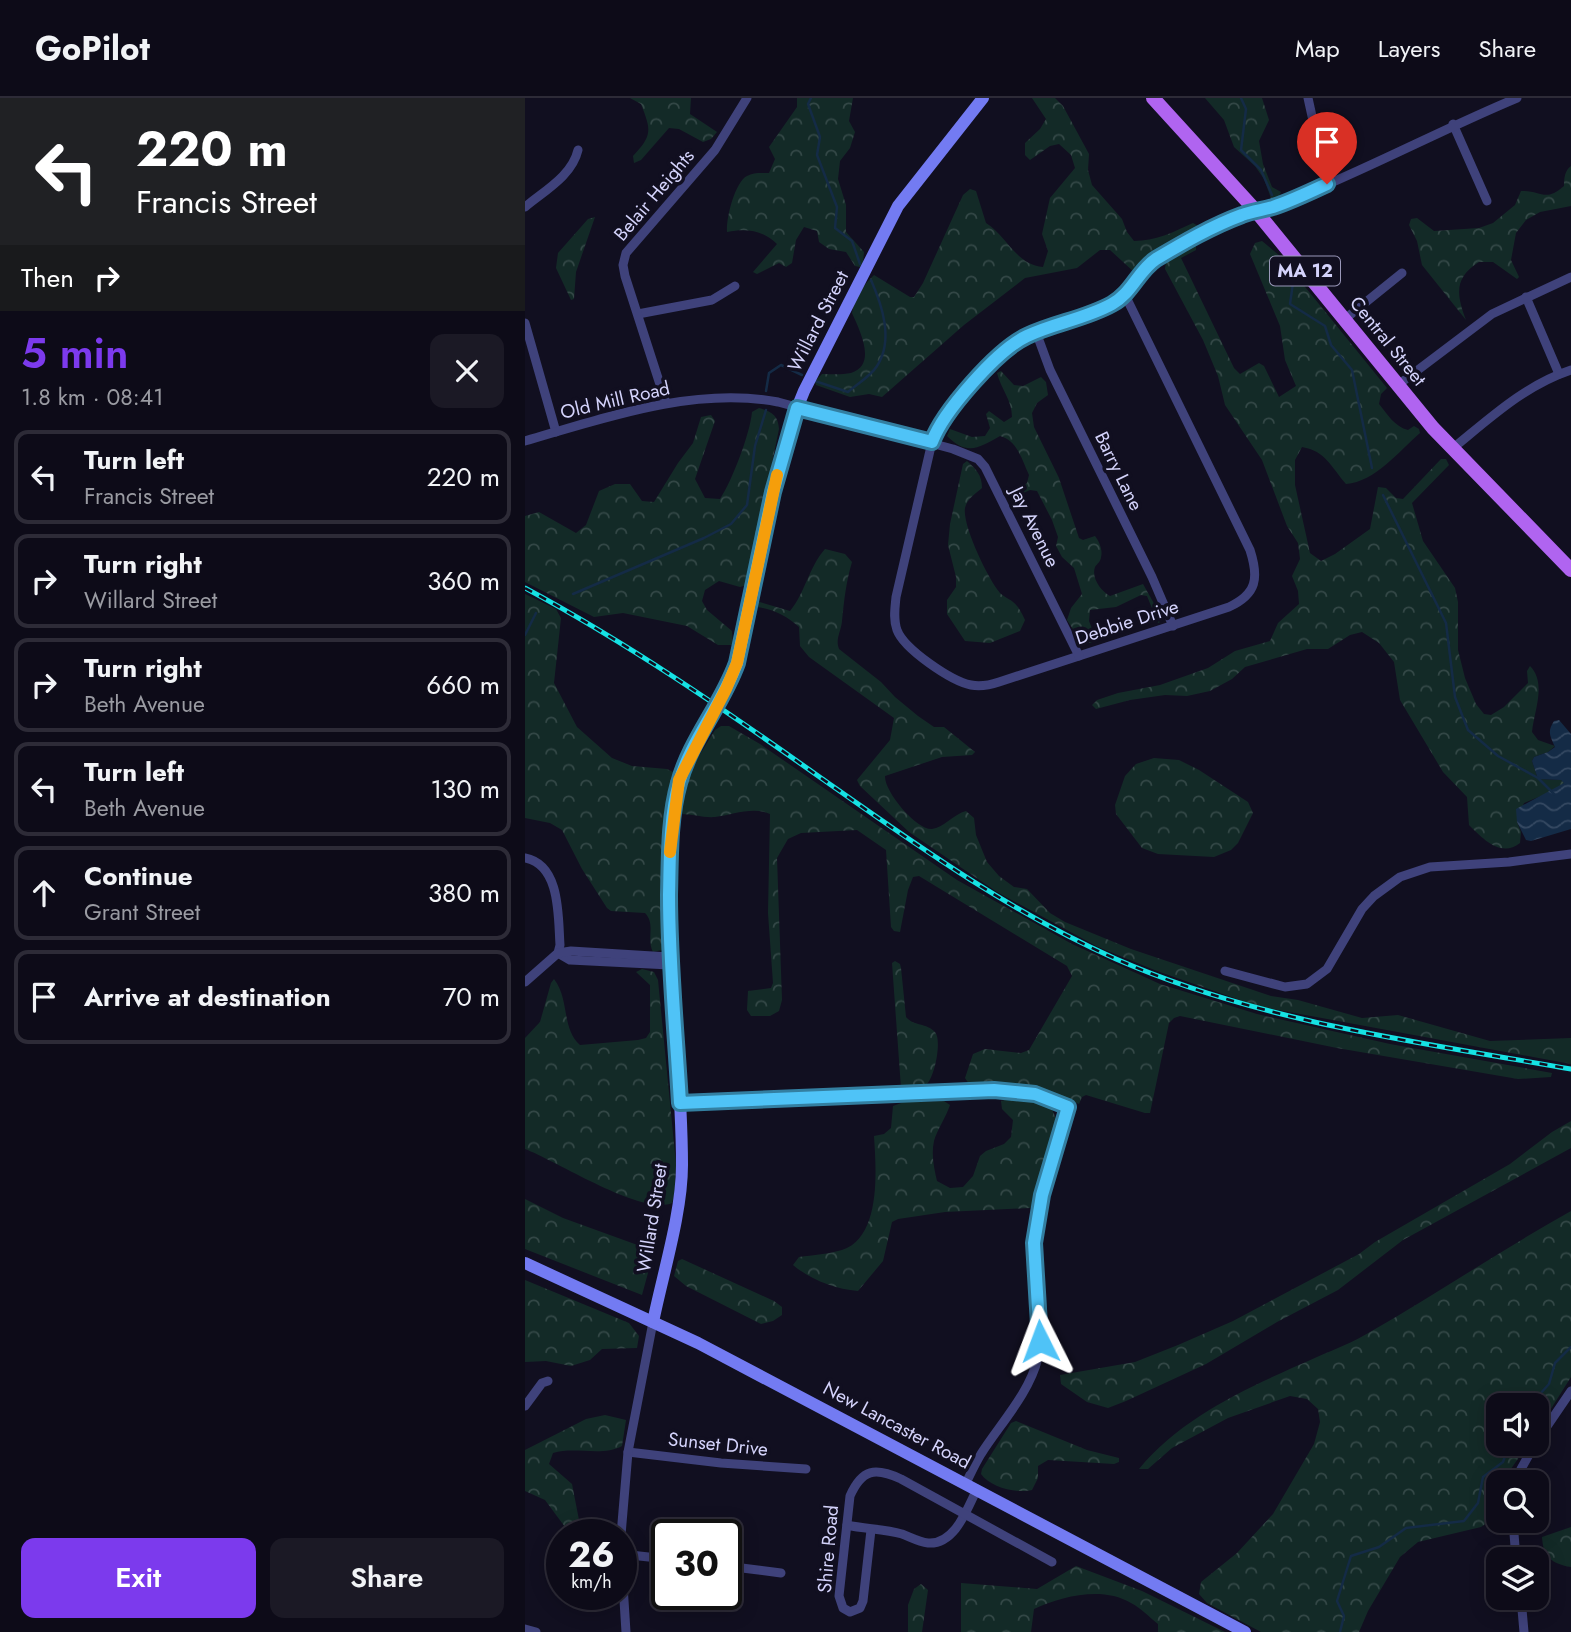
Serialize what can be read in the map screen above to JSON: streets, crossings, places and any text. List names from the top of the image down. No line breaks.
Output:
{"streets":{"main road":["MA 12","Central Street"],"street":["Belair Heights","Willard Street","Old Mill Road","Barry Lane","Jay Avenue","Debbie Drive","New Lancaster Road","Sunset Drive","Shire Road"]},"crossings":[["Belair Heights","Old Mill Road"],["Willard Street","Old Mill Road"],["Willard Street","New Lancaster Road"],["Willard Street","Sunset Drive"],["Old Mill Road","Jay Avenue"],["Old Mill Road","Debbie Drive"],["Barry Lane","Debbie Drive"],["Jay Avenue","Debbie Drive"]],"page":{"header":"GoPilot","nav":["Map","Layers","Share"],"turn":["220 m","Francis Street"],"then":"Then","heading":["5 min","1.8 km · 08:41"],"list":[{"name":"Turn left","note":"Francis Street","value":"220 m"},{"name":"Turn right","note":"Willard Street","value":"360 m"},{"name":"Turn right","note":"Beth Avenue","value":"660 m"},{"name":"Turn left","note":"Beth Avenue","value":"130 m"},{"name":"Continue","note":"Grant Street","value":"380 m"},{"name":"Arrive at destination","value":"70 m"}],"speed":"26 km/h","limit":"30","buttons":["Exit","Share"]}}
